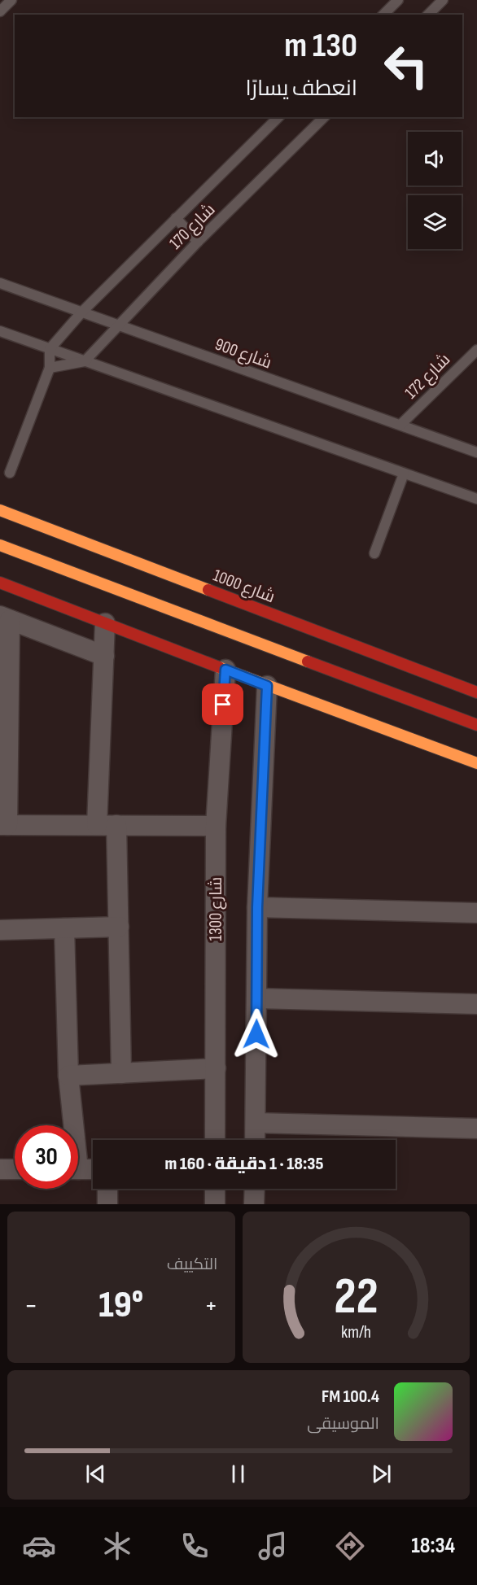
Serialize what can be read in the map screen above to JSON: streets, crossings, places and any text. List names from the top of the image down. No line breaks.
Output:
{"streets":{"street":["شارع 1000","شارع 1300"],"lane":["شارع 170","شارع 900","شارع 172"]},"crossings":[["شارع 170","شارع 900"],["شارع 900","شارع 172"]],"page":{"turn":["130 m","انعطف يسارًا"],"limit":"30","trip":"18:35 · 1 دقيقة · 160 m","tile":"التكييف","heat":["−","19°","+"],"song":["100.4 FM","الموسيقى"],"tabs":"18:34","gauge":["22","km/h"]}}
